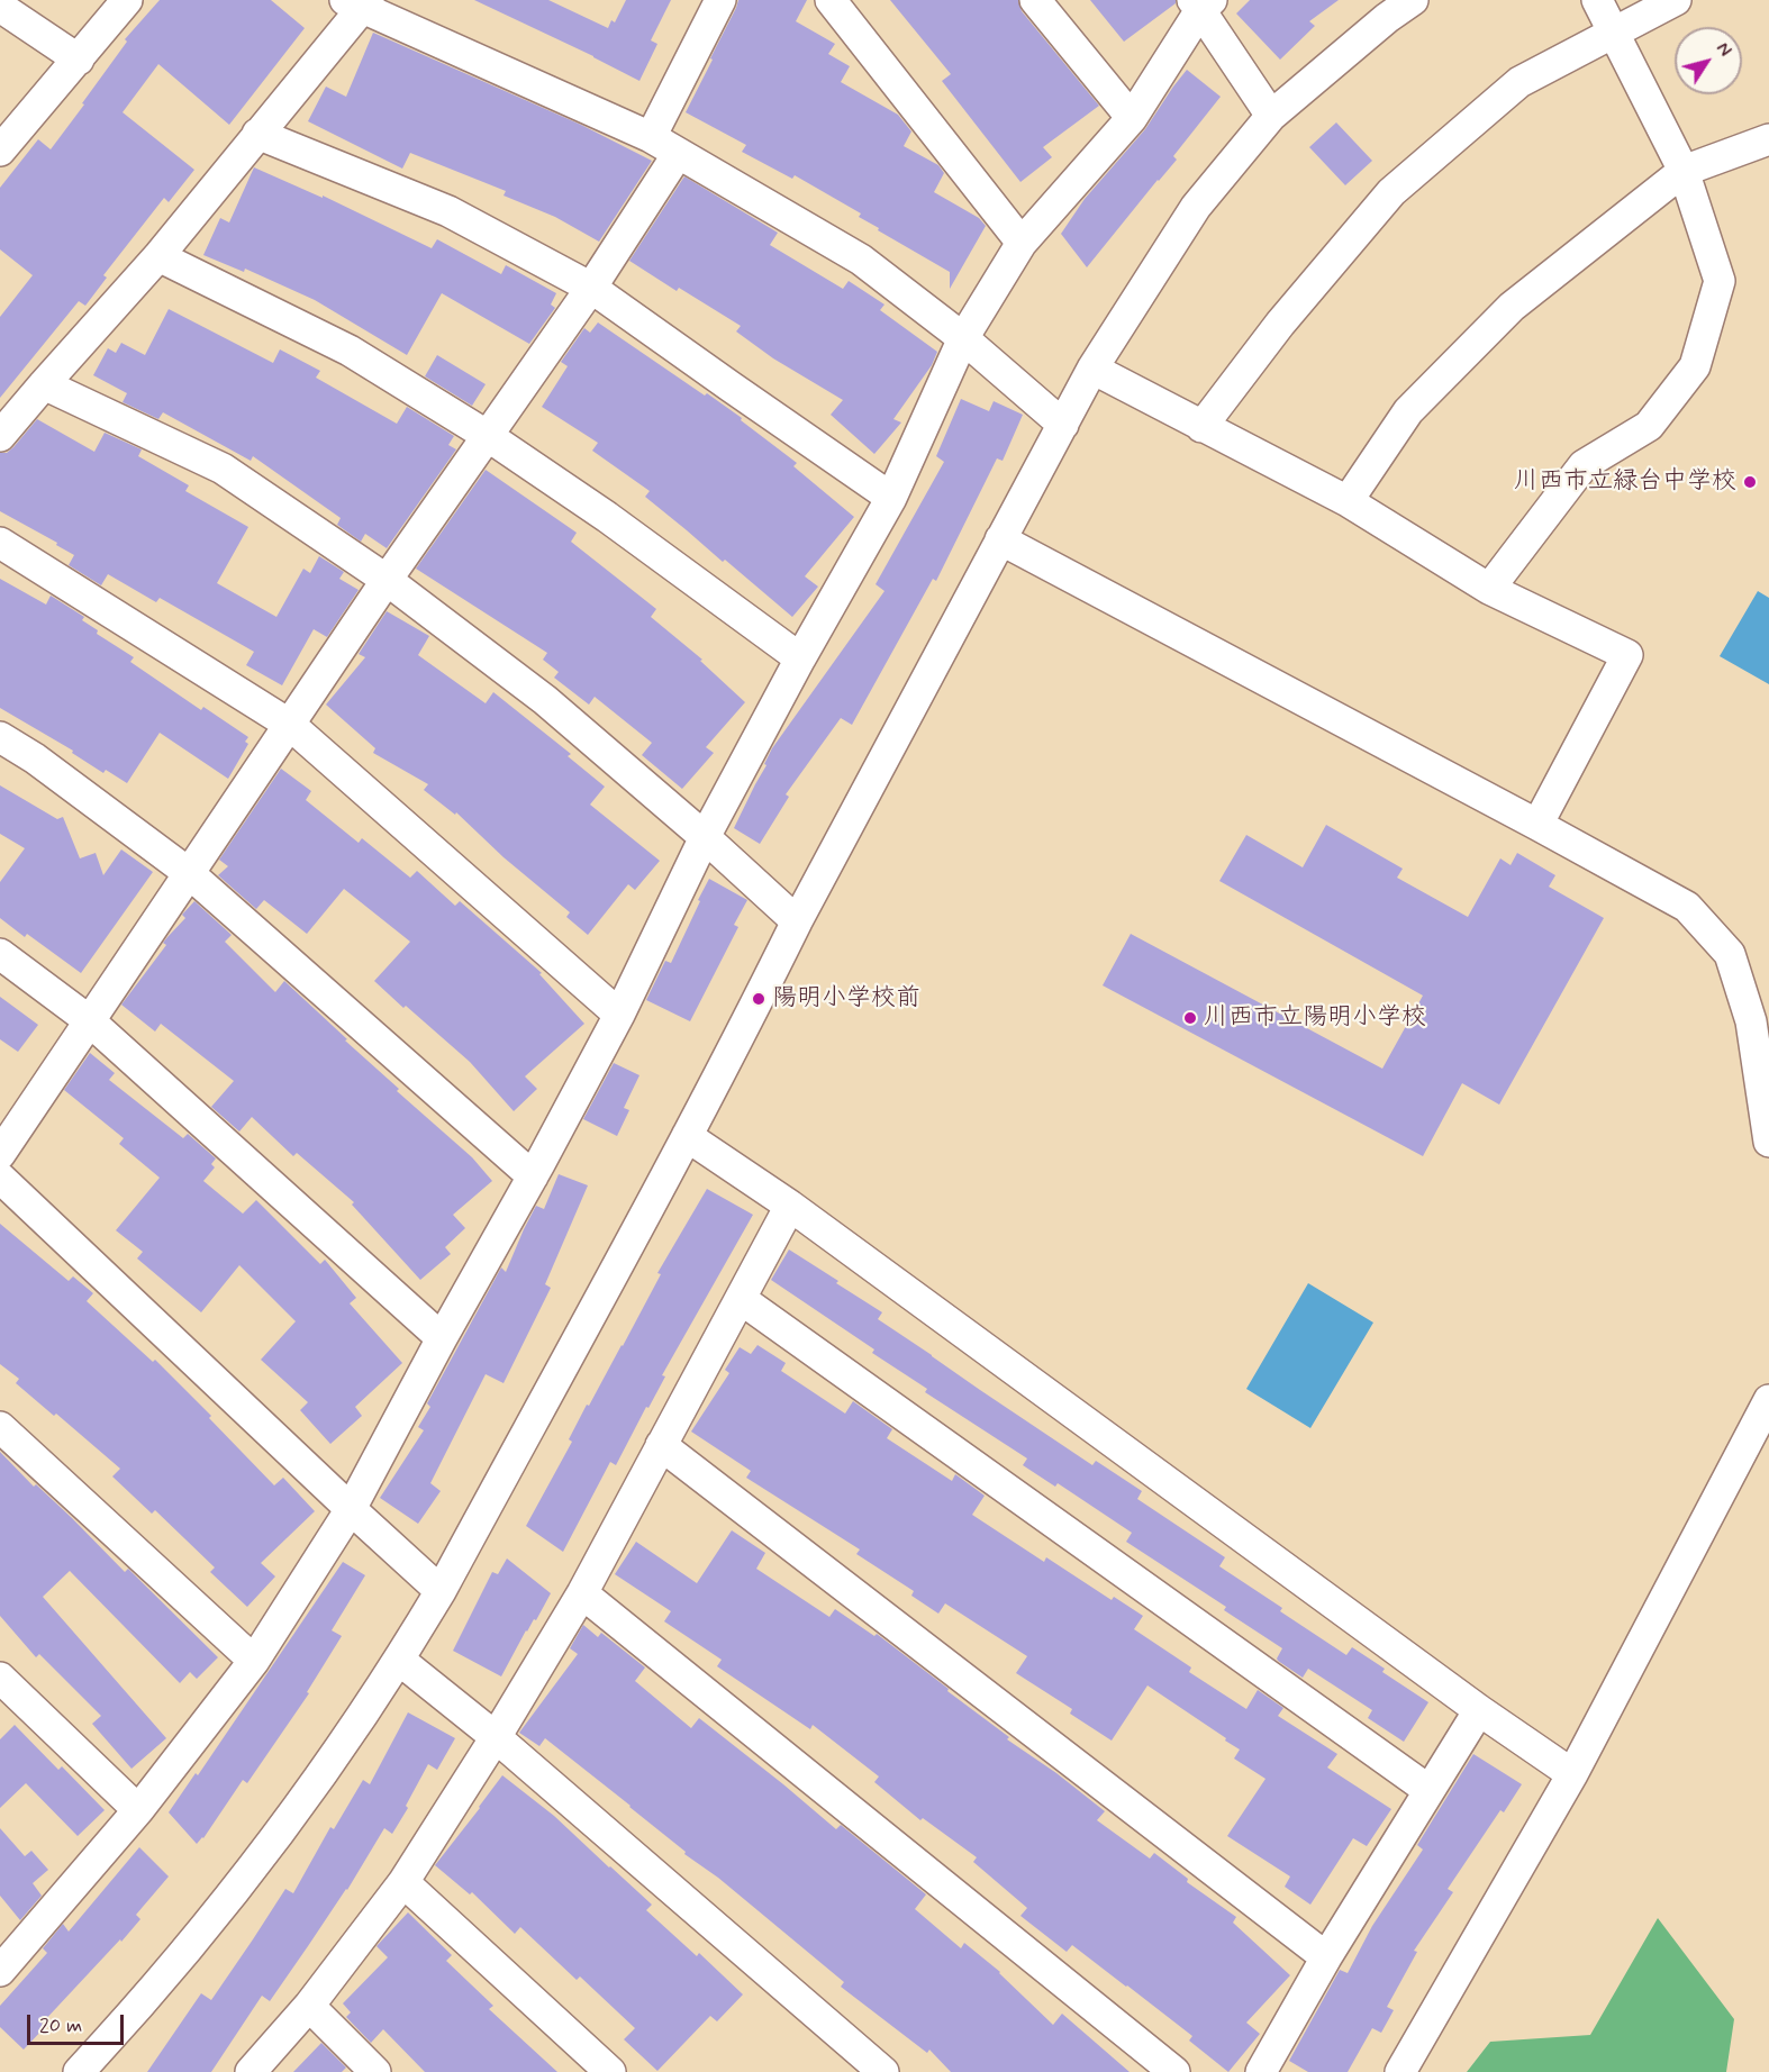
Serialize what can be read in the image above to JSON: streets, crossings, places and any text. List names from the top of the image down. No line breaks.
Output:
{"places":["川西市立緑台中学校","陽明小学校前","川西市立陽明小学校"],"scale_bar":"20 m","north":"top right"}
